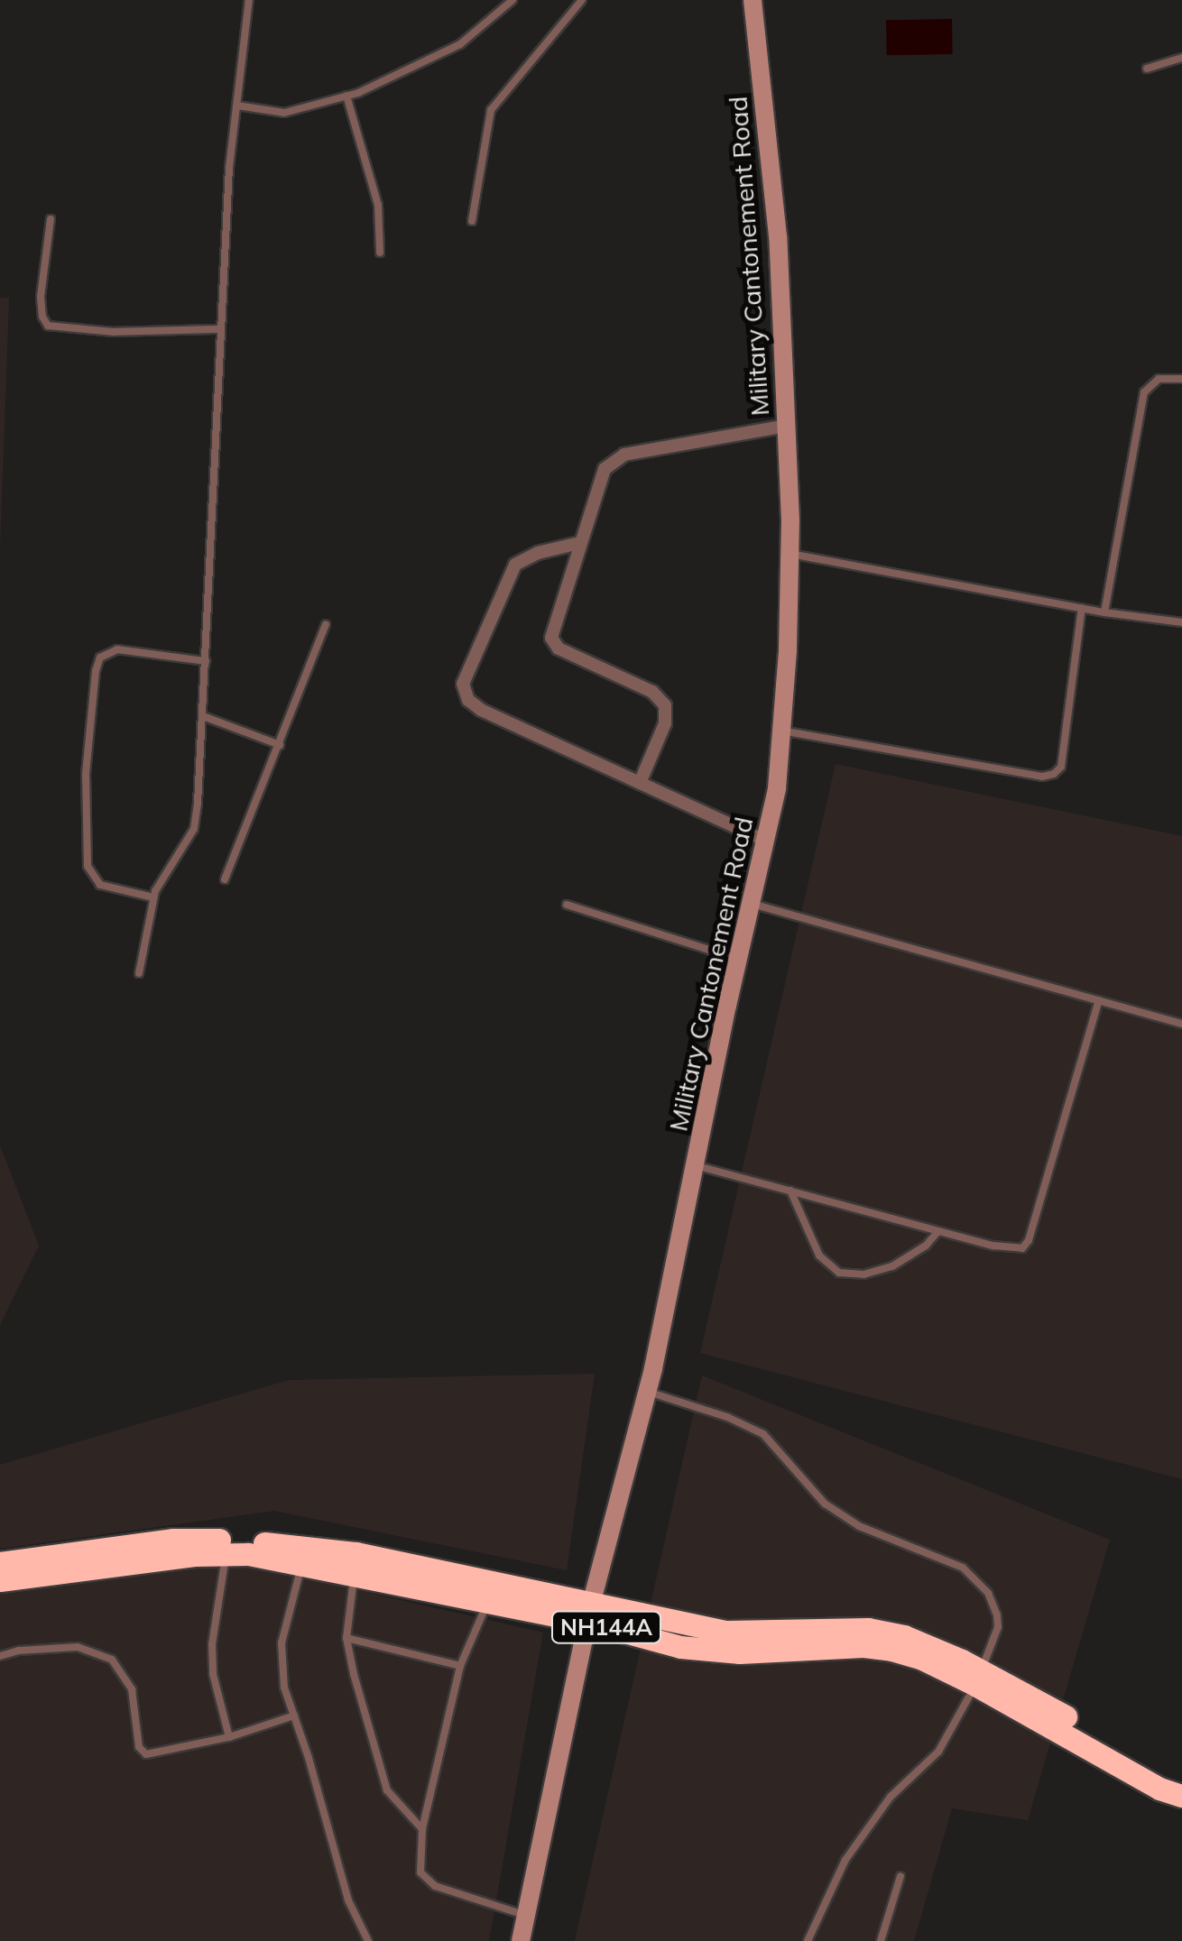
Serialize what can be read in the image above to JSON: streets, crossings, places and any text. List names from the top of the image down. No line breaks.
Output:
{"streets":{"highway":["NH144A"],"street":["Military Cantonement Road"]},"crossings":[["Military Cantonement Road","NH144A"]]}
